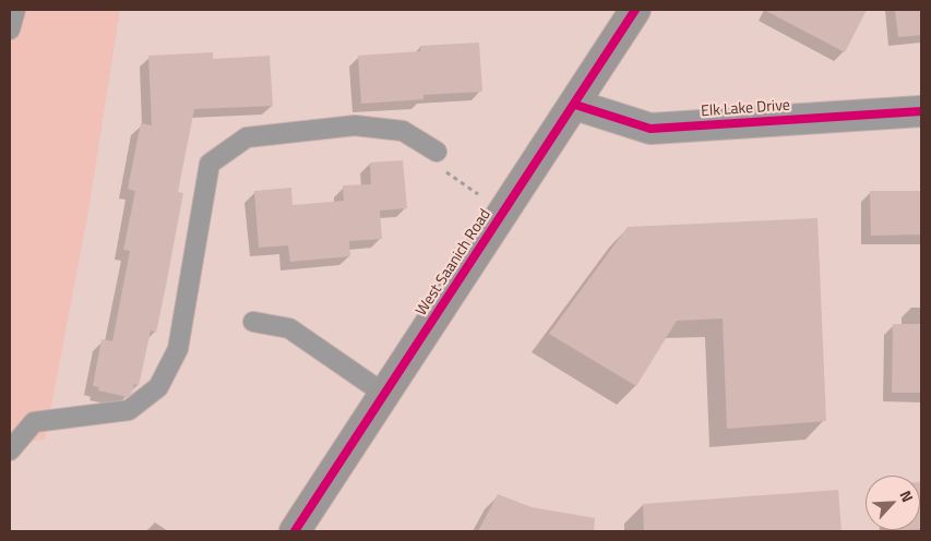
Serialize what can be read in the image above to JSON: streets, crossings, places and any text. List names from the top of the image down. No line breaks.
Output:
{"streets":{"main road":["West Saanich Road"],"street":["Elk Lake Drive"]},"crossings":[["Elk Lake Drive","West Saanich Road"]],"north":"top right"}
